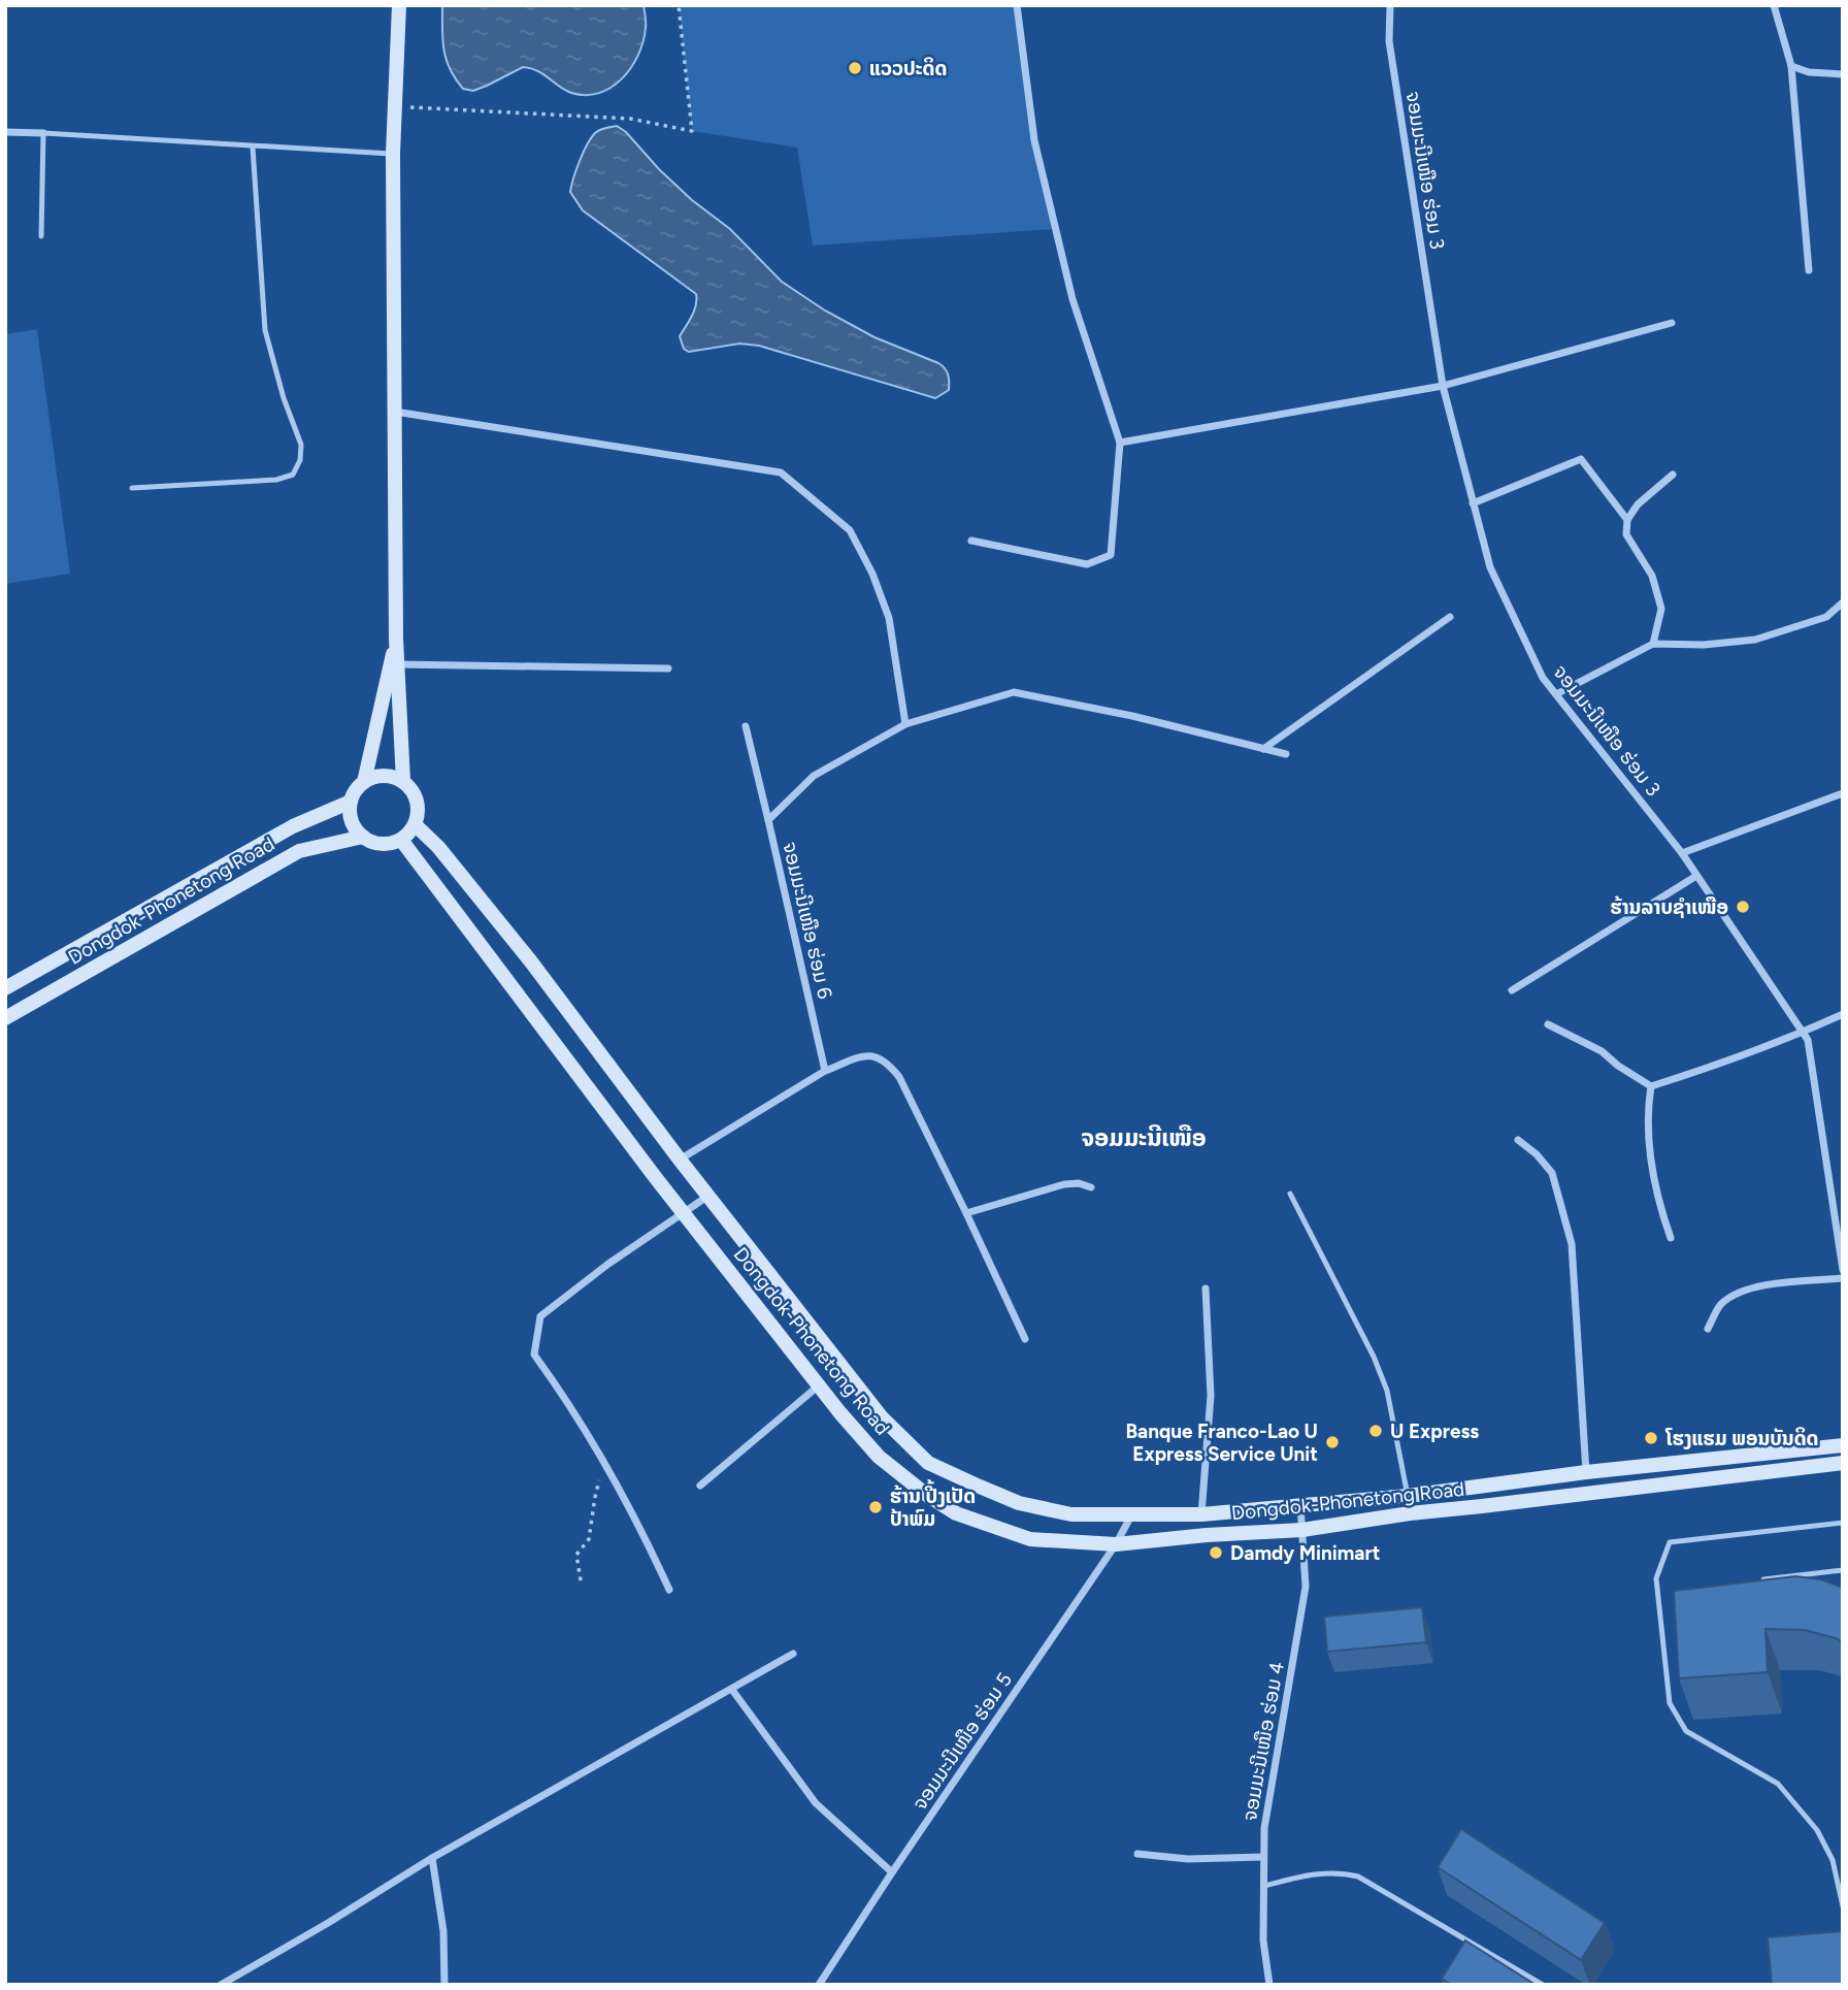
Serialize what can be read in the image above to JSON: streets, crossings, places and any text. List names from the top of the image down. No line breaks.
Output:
{"streets":{"main road":["Dongdok-Phonetong Road"],"street":["ຈອມມະນີເໜືອ ຮ່ອມ 3","ຈອມມະນີເໜືອ ຮ່ອມ 6","ຈອມມະນີເໜືອ ຮ່ອມ 5","ຈອມມະນີເໜືອ ຮ່ອມ 4"]},"crossings":[["Dongdok-Phonetong Road","ຈອມມະນີເໜືອ ຮ່ອມ 5"],["Dongdok-Phonetong Road","ຈອມມະນີເໜືອ ຮ່ອມ 4"]],"districts":["ຈອມມະນີເໜືອ"],"places":["ແວວປະດິດ","ຮ້ານລາບຊຳເໜືອ","U Express","ໂຮງແຮມ ພອນບັນດິດ","Banque Franco-Lao U Express Service Unit","ຮ້ານ ປີ້ງເປັດ ປ້າພົມ","Damdy Minimart"]}
